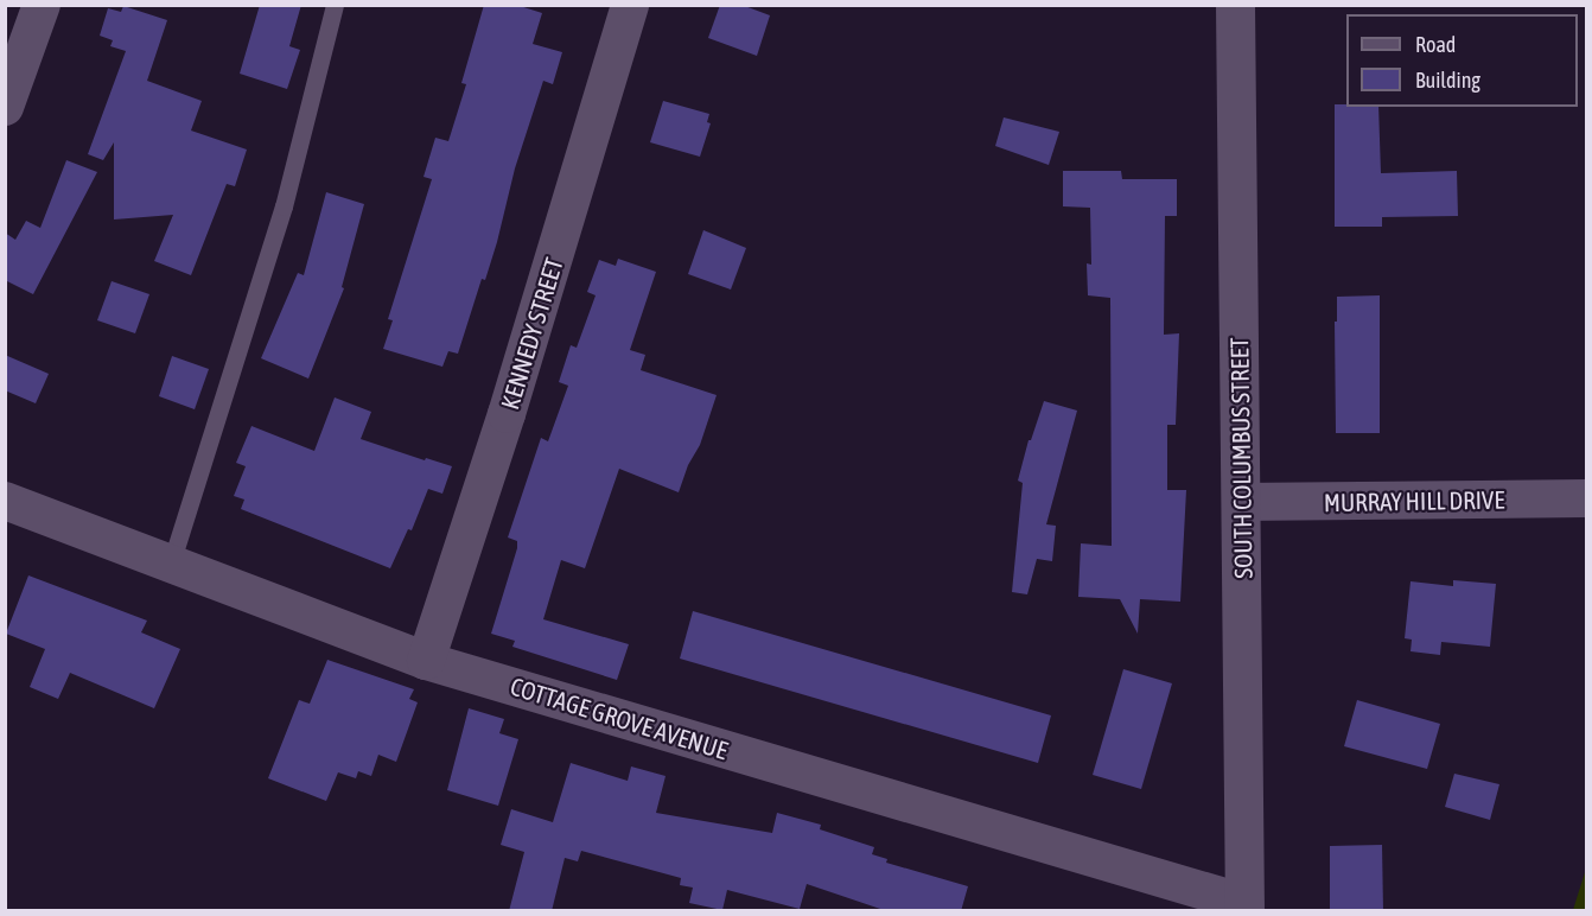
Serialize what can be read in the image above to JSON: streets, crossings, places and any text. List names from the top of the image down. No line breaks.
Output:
{"streets":{"street":["KENNEDY STREET","SOUTH COLUMBUS STREET","MURRAY HILL DRIVE","COTTAGE GROVE AVENUE"]},"crossings":[["KENNEDY STREET","COTTAGE GROVE AVENUE"],["SOUTH COLUMBUS STREET","MURRAY HILL DRIVE"],["SOUTH COLUMBUS STREET","COTTAGE GROVE AVENUE"]],"legend":["Road","Building"]}
